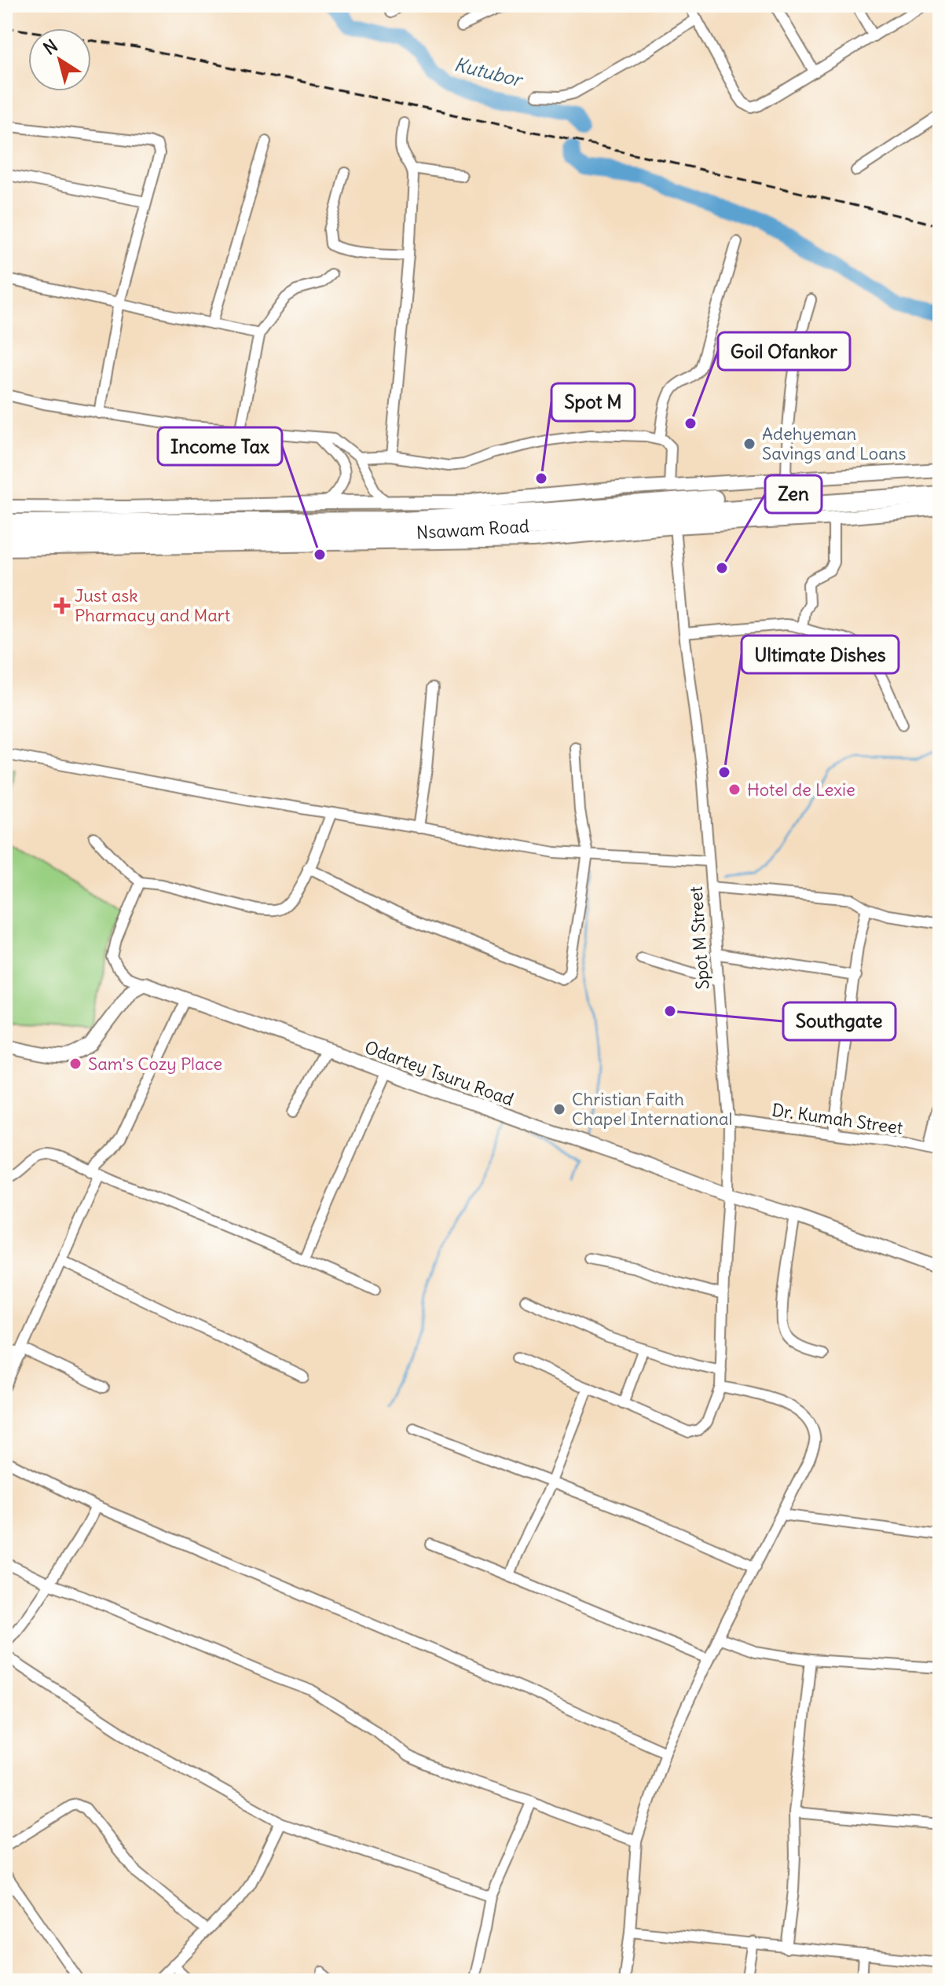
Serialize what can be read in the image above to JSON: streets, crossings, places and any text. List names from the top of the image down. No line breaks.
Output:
{"streets":{"highway":["Nsawam Road"],"main road":["Odartey Tsuru Road"],"street":["Spot M Street","Dr. Kumah Street"]},"crossings":[["Spot M Street","Odartey Tsuru Road"],["Spot M Street","Dr. Kumah Street"]],"water":["Kutubor"],"places":{"other":["Goil Ofankor","Adehyeman Savings and Loans","Spot M","Income Tax","Zen","Ultimate Dishes","Hotel de Lexie","Southgate","Sam's Cozy Place","Christian Faith Chapel International"],"health":["Just ask Pharmacy and Mart"]},"north":"top left"}
